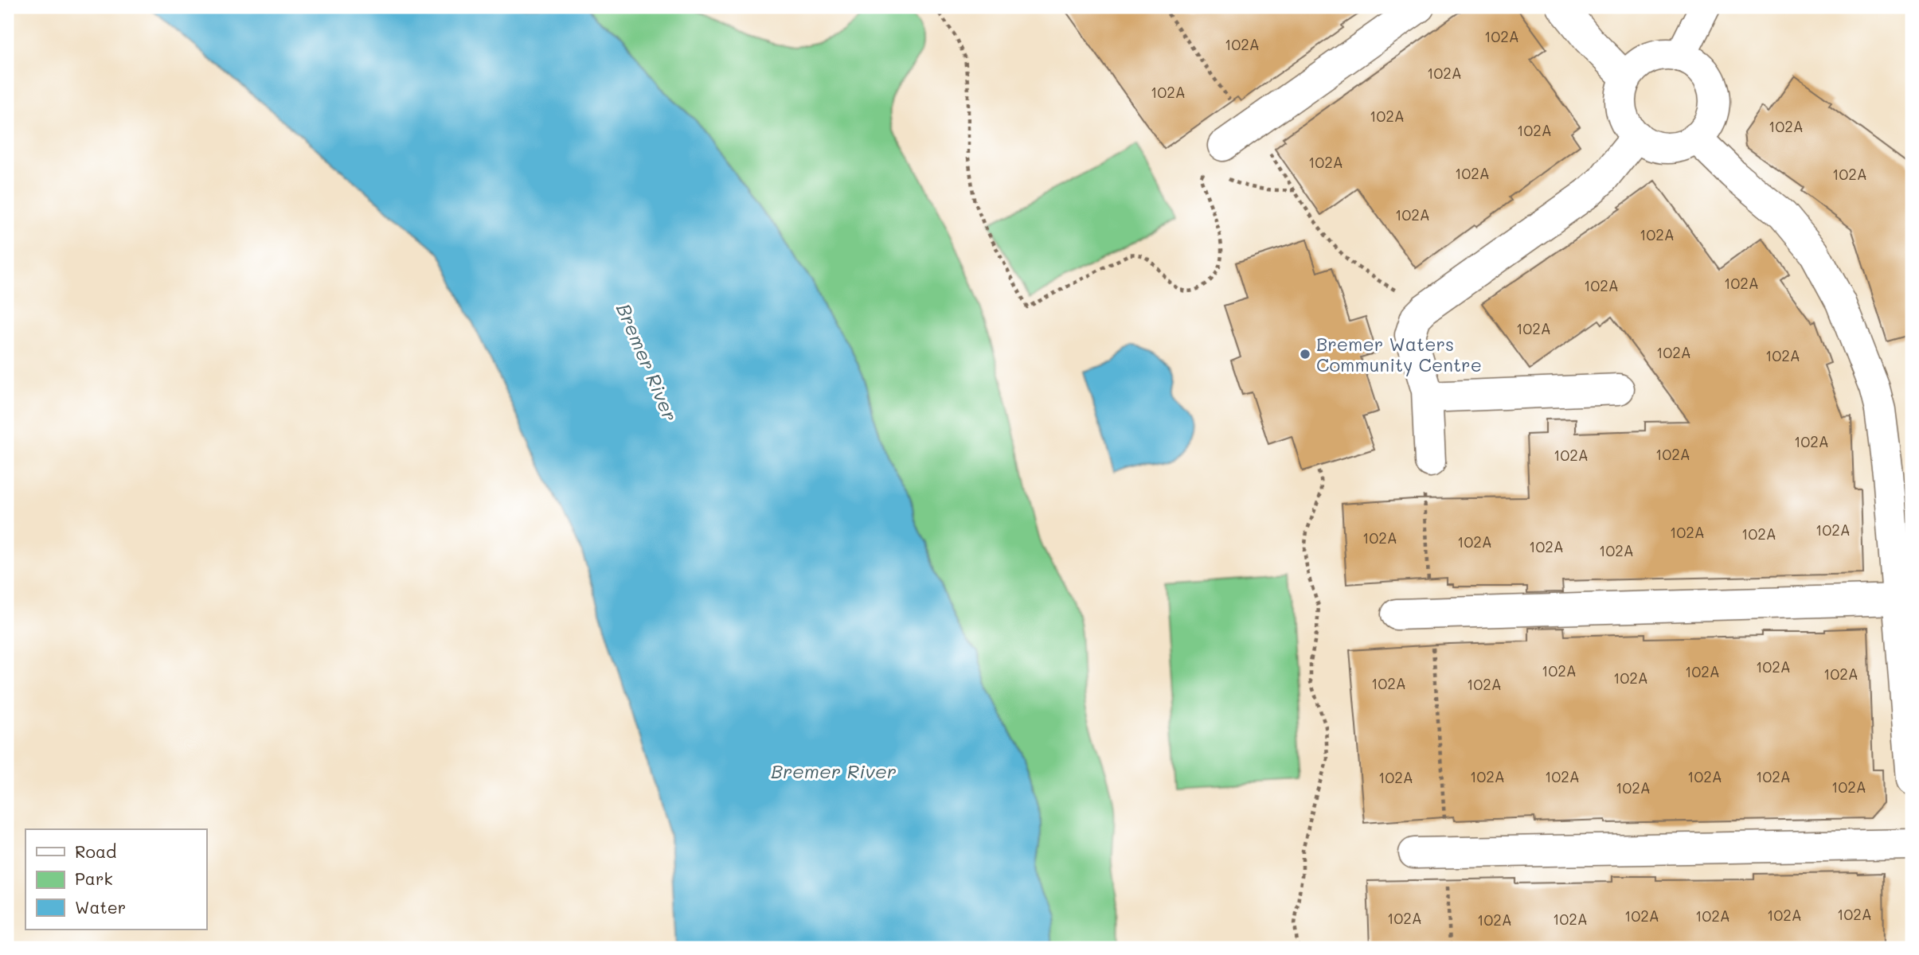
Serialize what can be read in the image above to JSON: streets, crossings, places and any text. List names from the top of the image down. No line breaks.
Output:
{"water":["Bremer River"],"places":["Bremer Waters Community Centre"],"house_numbers":["102A","102A","102A","102A","102A","102A","102A","102A","102A","102A","102A","102A","102A","102A","102A","102A","102A","102A","102A","102A","102A","102A","102A","102A","102A","102A","102A","102A","102A","102A","102A","102A","102A","102A","102A","102A","102A","102A","102A","102A","102A","102A","102A","102A","102A","102A","102A","102A"],"legend":["Road","Park","Water"]}
